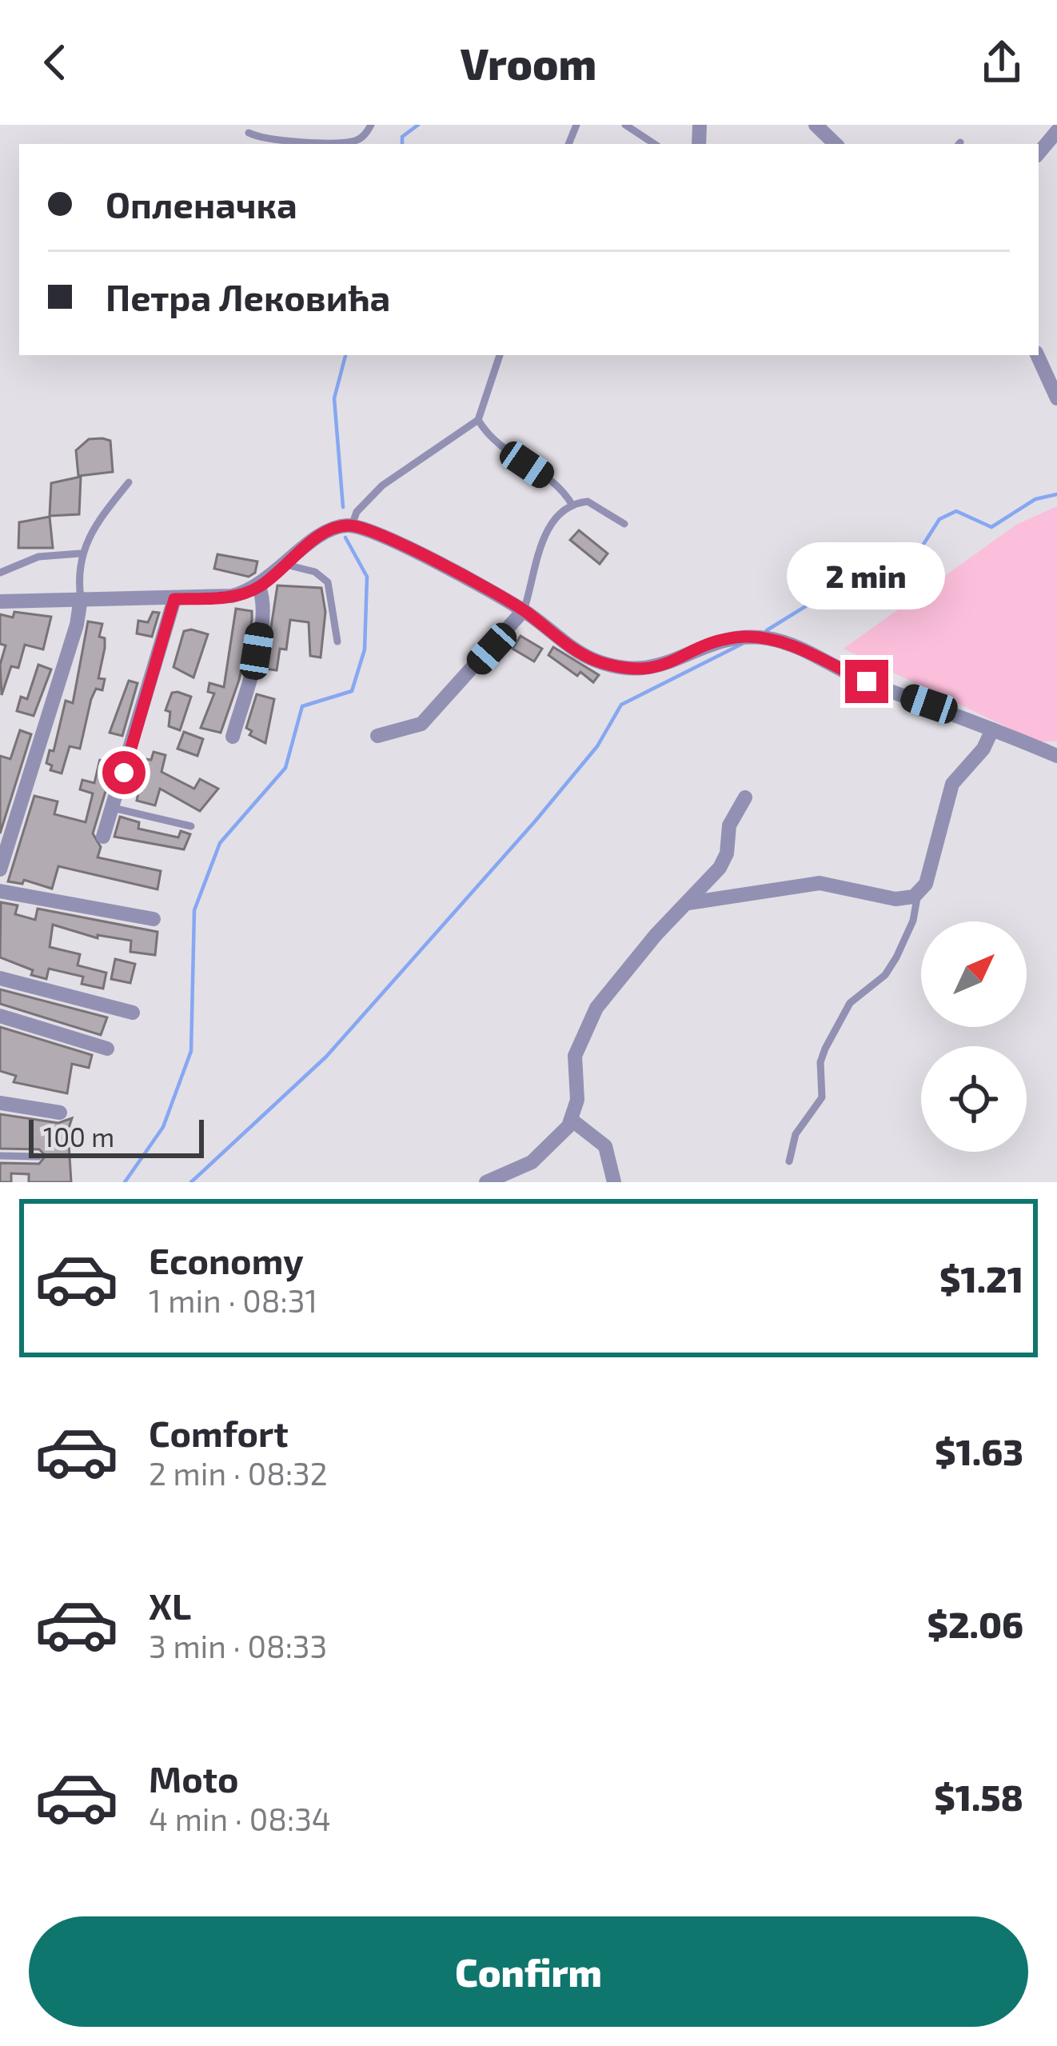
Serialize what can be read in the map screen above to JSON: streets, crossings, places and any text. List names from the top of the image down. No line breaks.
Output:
{"scale_bar":"100 m","north":"top right","page":{"header":"Vroom","banner":["Опленачка","Петра Лековића"],"bubble":"2 min","scale":"100 m","list":[{"name":"Economy","note":"1 min · 08:31","value":"$1.21"},{"name":"Comfort","note":"2 min · 08:32","value":"$1.63"},{"name":"XL","note":"3 min · 08:33","value":"$2.06"},{"name":"Moto","note":"4 min · 08:34","value":"$1.58"}],"buttons":"Confirm"}}
